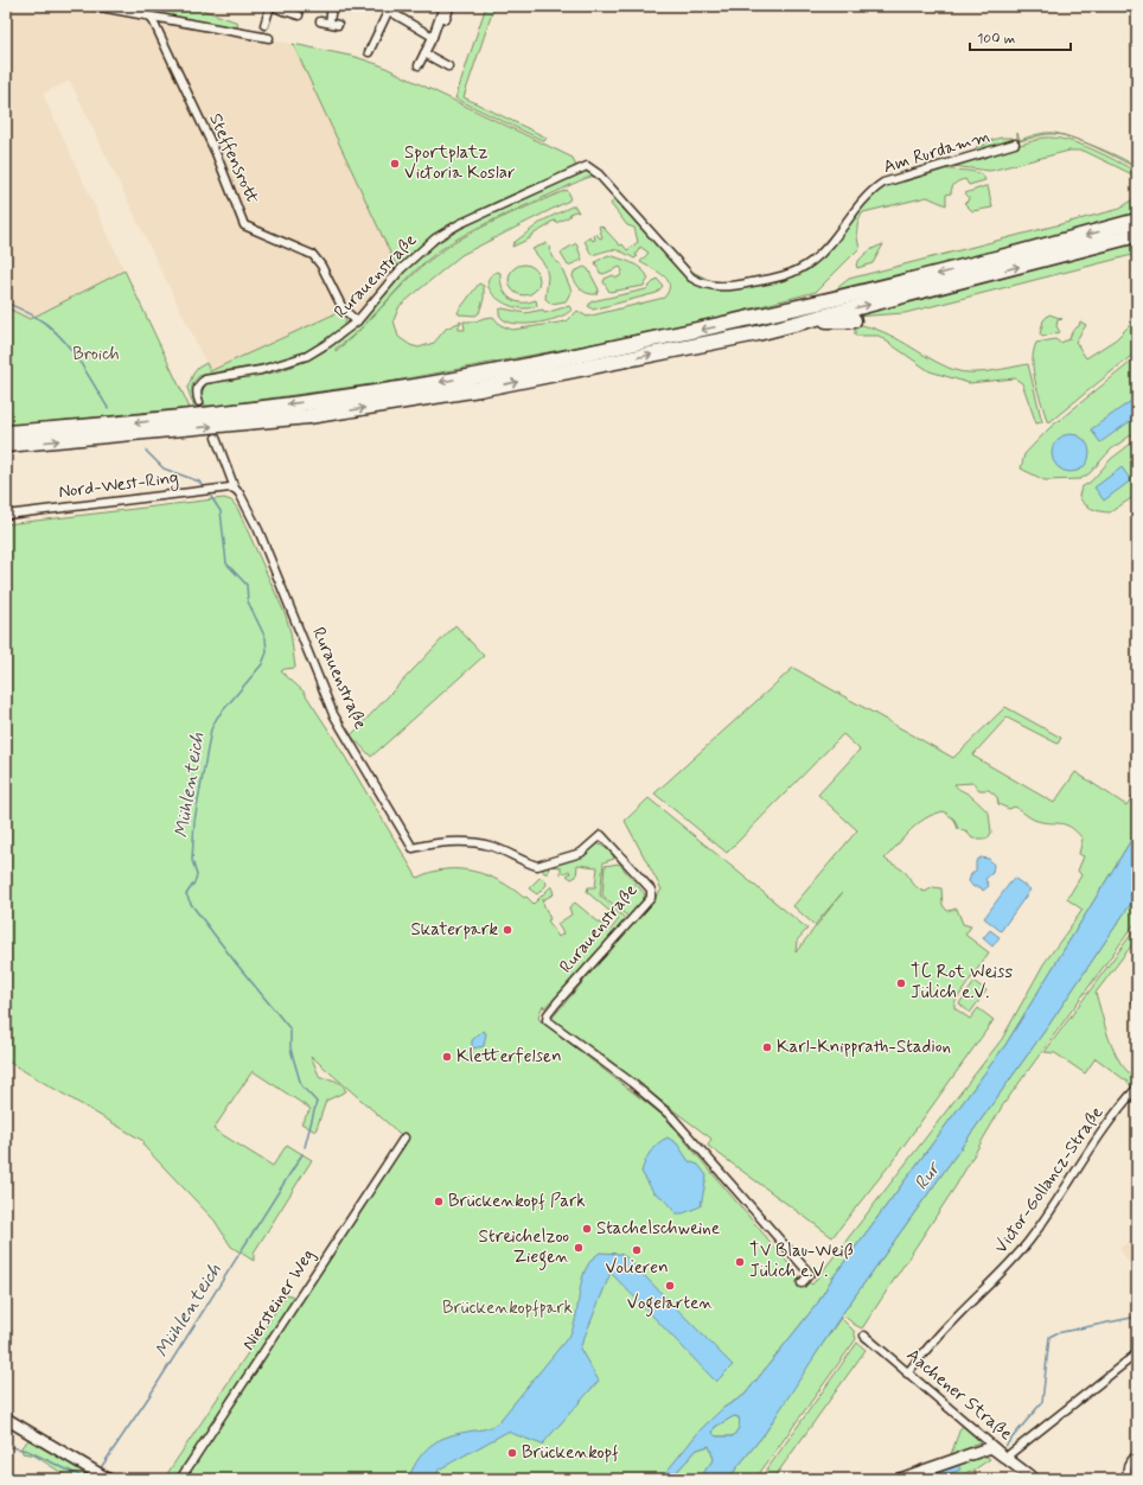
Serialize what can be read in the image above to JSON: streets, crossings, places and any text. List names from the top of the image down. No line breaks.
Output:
{"streets":{"main road":["Aachener Straße"],"street":["Am Rurdamm","Steffensrott","Rurauenstraße","Nord-West-Ring","Victor-Gollancz-Straße","Niersteiner Weg"]},"crossings":[["Am Rurdamm","Rurauenstraße"],["Steffensrott","Rurauenstraße"],["Rurauenstraße","Nord-West-Ring"],["Victor-Gollancz-Straße","Aachener Straße"]],"water":["Mühlenteich","Rur"],"parks":["Broich","Brückenkopfpark"],"places":["Sportplatz Victoria Koslar","Skaterpark","TC Rot Weiss Jülich e.V.","Karl-Knipprath-Stadion","Kletterfelsen","Brückenkopf Park","Stachelschweine","Streichelzoo Ziegen","Volieren","TV Blau-Weiß Jülich e.V.","Vogelarten","Brückenkopf"],"scale_bar":"100 m"}
